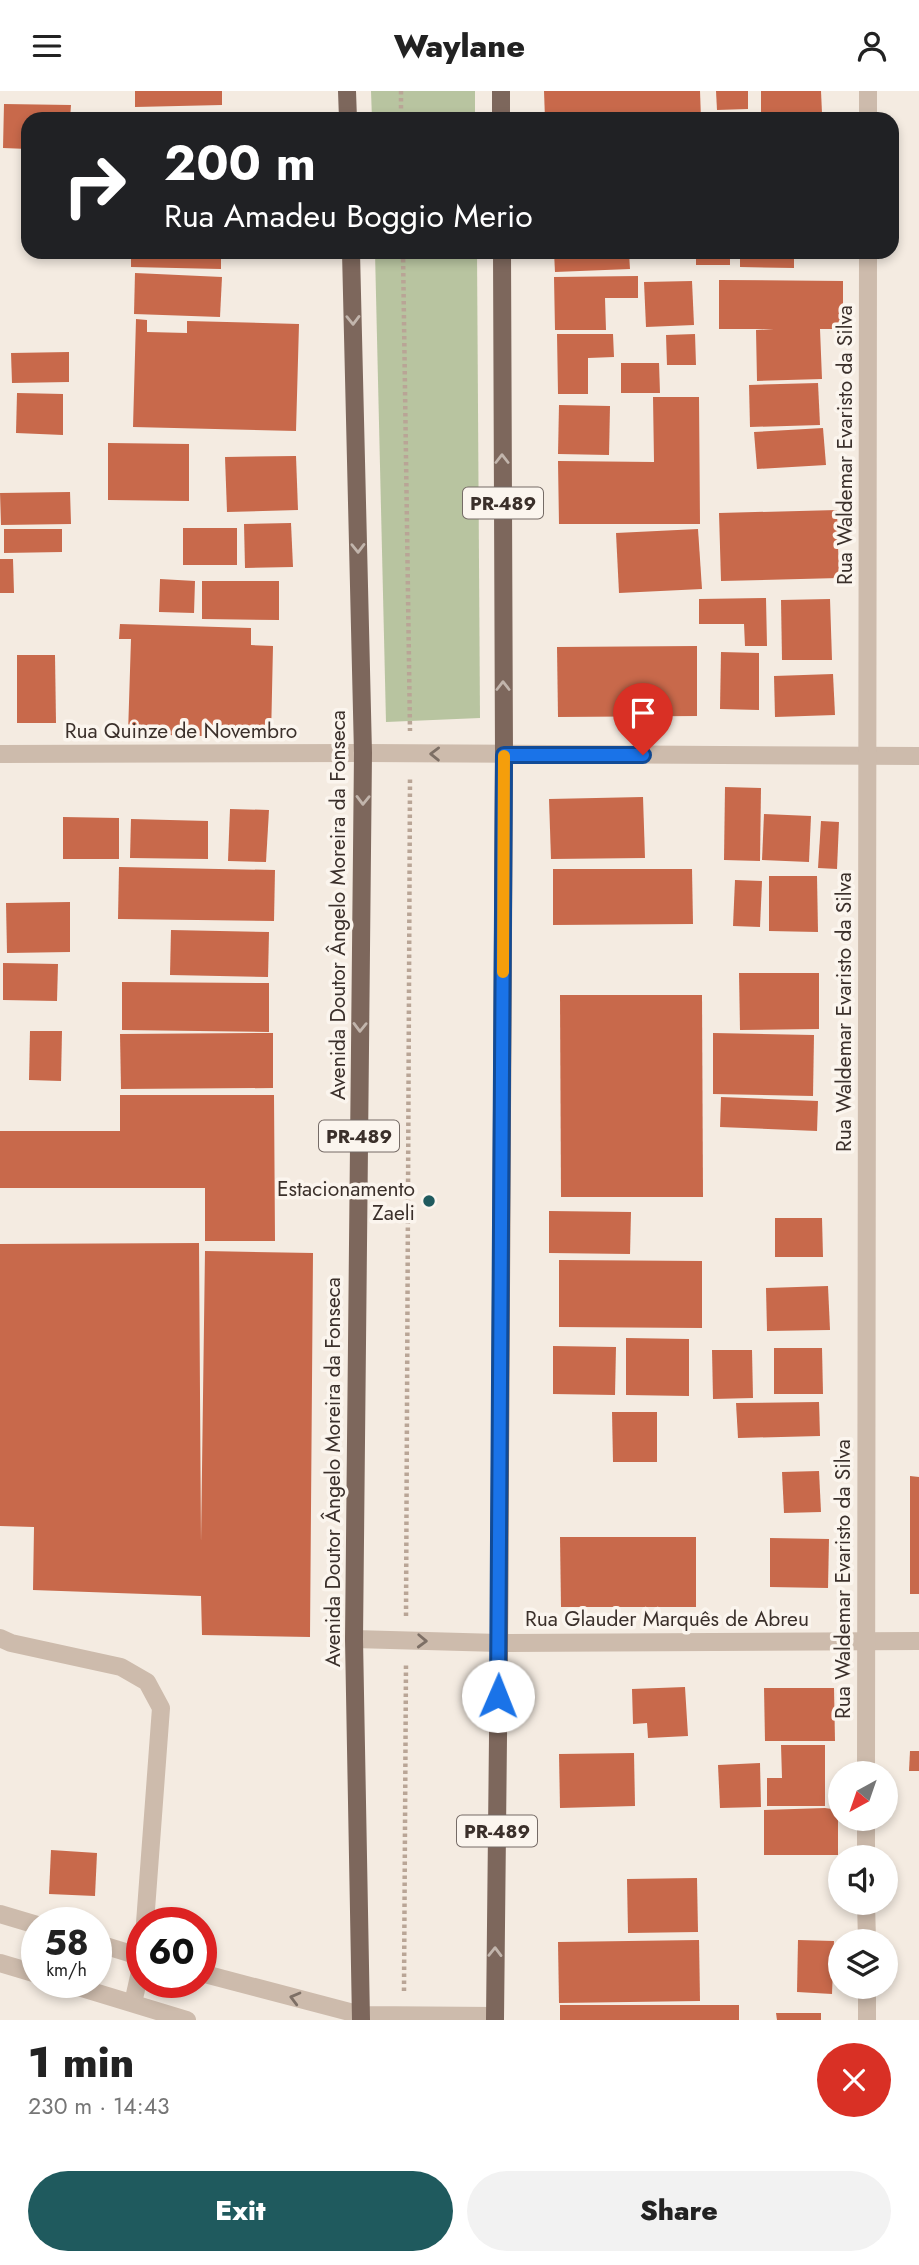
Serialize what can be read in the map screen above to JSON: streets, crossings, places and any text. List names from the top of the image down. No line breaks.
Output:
{"streets":{"main road":["PR-489","Avenida Doutor Ângelo Moreira da Fonseca"],"street":["Rua Waldemar Evaristo da Silva","Rua Quinze de Novembro","Rua Glauder Marquês de Abreu"]},"crossings":[["Rua Waldemar Evaristo da Silva","Rua Quinze de Novembro"],["Rua Waldemar Evaristo da Silva","Rua Glauder Marquês de Abreu"],["PR-489","Rua Quinze de Novembro"],["PR-489","Rua Glauder Marquês de Abreu"],["Rua Quinze de Novembro","Avenida Doutor Ângelo Moreira da Fonseca"],["Avenida Doutor Ângelo Moreira da Fonseca","Rua Glauder Marquês de Abreu"]],"places":["Estacionamento Zaeli"],"north":"bottom left","page":{"header":"Waylane","turn":["200 m","Rua Amadeu Boggio Merio"],"speed":"58 km/h","limit":"60","heading":["1 min","230 m · 14:43"],"buttons":["Exit","Share"]}}
